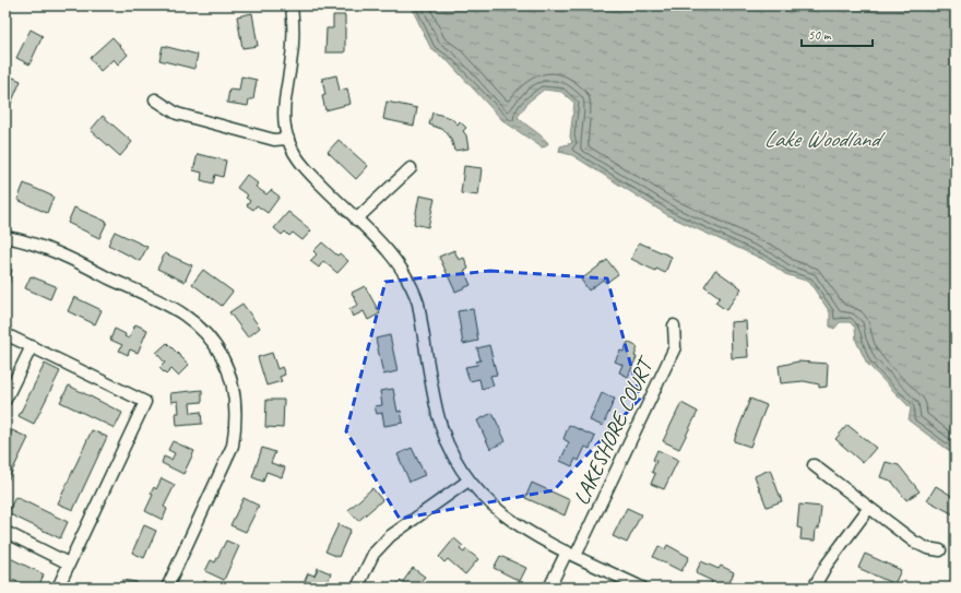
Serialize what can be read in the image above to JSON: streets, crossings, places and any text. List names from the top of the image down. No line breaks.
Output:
{"streets":{"street":["LAKESHORE COURT"]},"water":["Lake Woodland"],"scale_bar":"50 m"}
